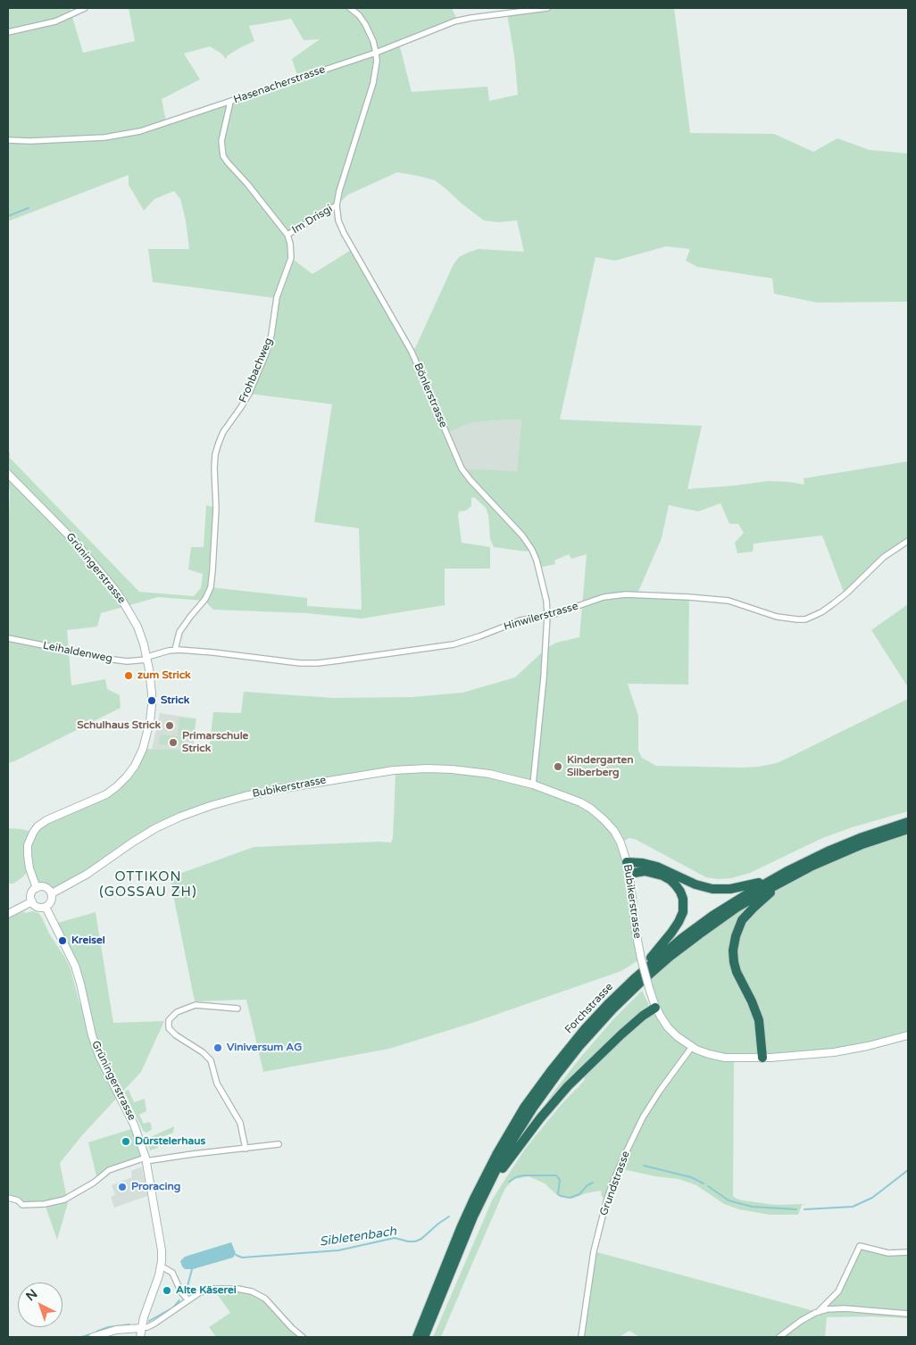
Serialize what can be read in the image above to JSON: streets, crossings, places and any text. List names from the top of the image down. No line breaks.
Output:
{"streets":{"highway":["Forchstrasse"],"main road":["Grüningerstrasse","Bubikerstrasse"],"street":["Hasenacherstrasse","Im Drisgi","Frohbachweg","Bönlerstrasse","Hinwilerstrasse","Leihaldenweg","Grundstrasse"]},"crossings":[["Hasenacherstrasse","Frohbachweg"],["Hasenacherstrasse","Bönlerstrasse"],["Im Drisgi","Frohbachweg"],["Im Drisgi","Bönlerstrasse"],["Frohbachweg","Hinwilerstrasse"],["Bönlerstrasse","Hinwilerstrasse"],["Bönlerstrasse","Bubikerstrasse"],["Grüningerstrasse","Hinwilerstrasse"],["Grüningerstrasse","Leihaldenweg"],["Grüningerstrasse","Bubikerstrasse"],["Hinwilerstrasse","Leihaldenweg"],["Bubikerstrasse","Grundstrasse"]],"districts":["OTTIKON (GOSSAU ZH)"],"water":["Sibletenbach"],"places":["zum Strick","Strick","Schulhaus Strick","Primarschule Strick","Kindergarten Silberberg","Kreisel","Viniversum AG","Dürstelerhaus","Proracing","Alte Käserei"],"north":"top left"}
